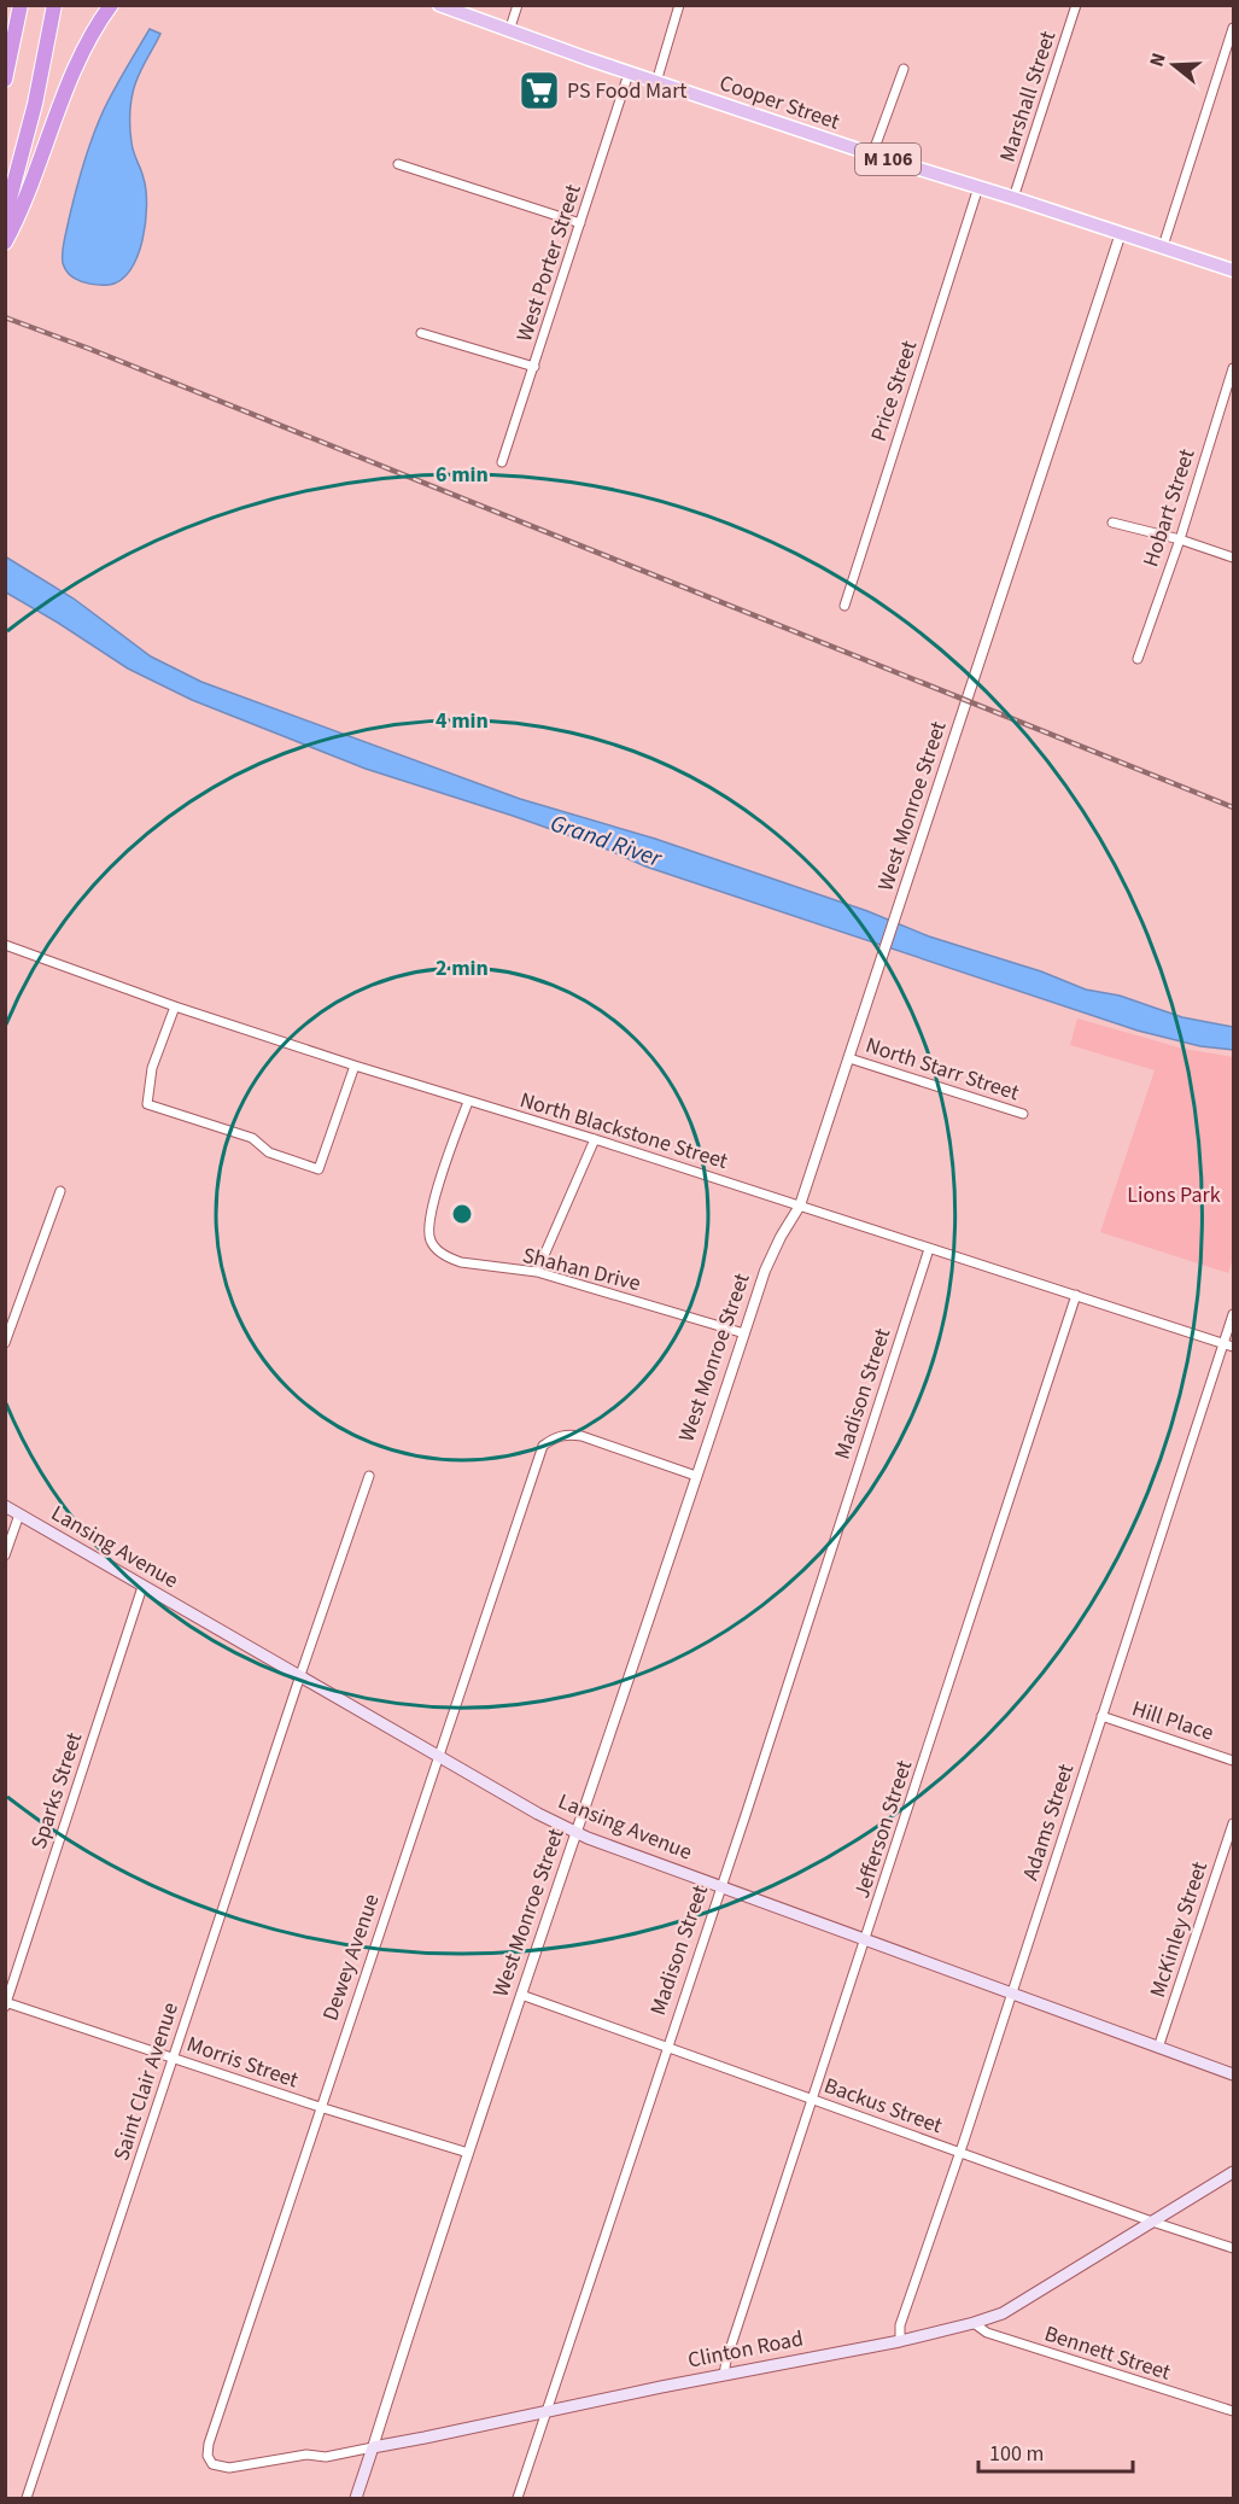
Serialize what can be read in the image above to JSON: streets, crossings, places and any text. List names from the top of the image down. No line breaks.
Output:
{"streets":{"main road":["Cooper Street","M 106","West Monroe Street","Lansing Avenue","Clinton Road"],"street":["Marshall Street","West Porter Street","Price Street","Hobart Street","North Starr Street","North Blackstone Street","Shahan Drive","Madison Street","Hill Place","Sparks Street","Adams Street","Jefferson Street","McKinley Street","Dewey Avenue","Morris Street","Saint Clair Avenue","Backus Street","Bennett Street"]},"crossings":[["Marshall Street","Cooper Street"],["Cooper Street","West Porter Street"],["Cooper Street","Price Street"],["Cooper Street","West Monroe Street"],["West Monroe Street","North Starr Street"],["West Monroe Street","North Blackstone Street"],["West Monroe Street","Shahan Drive"],["West Monroe Street","Lansing Avenue"],["West Monroe Street","Dewey Avenue"],["West Monroe Street","Morris Street"],["West Monroe Street","Backus Street"],["West Monroe Street","Clinton Road"],["North Blackstone Street","Shahan Drive"],["North Blackstone Street","Madison Street"],["North Blackstone Street","Adams Street"],["North Blackstone Street","Jefferson Street"],["Madison Street","Lansing Avenue"],["Madison Street","Backus Street"],["Madison Street","Clinton Road"],["Lansing Avenue","Sparks Street"],["Lansing Avenue","Adams Street"],["Lansing Avenue","Jefferson Street"],["Lansing Avenue","McKinley Street"],["Lansing Avenue","Dewey Avenue"],["Lansing Avenue","Saint Clair Avenue"],["Hill Place","Adams Street"],["Sparks Street","Morris Street"],["Adams Street","Backus Street"],["Adams Street","Clinton Road"],["Jefferson Street","Backus Street"],["Jefferson Street","Clinton Road"],["Dewey Avenue","Morris Street"],["Dewey Avenue","Clinton Road"],["Morris Street","Saint Clair Avenue"],["Backus Street","Clinton Road"],["Clinton Road","Bennett Street"]],"water":["Grand River"],"parks":["Lions Park"],"places":{"supermarket":["PS Food Mart"]},"scale_bar":"100 m","north":"left","rings":["6 min","4 min","2 min"]}
